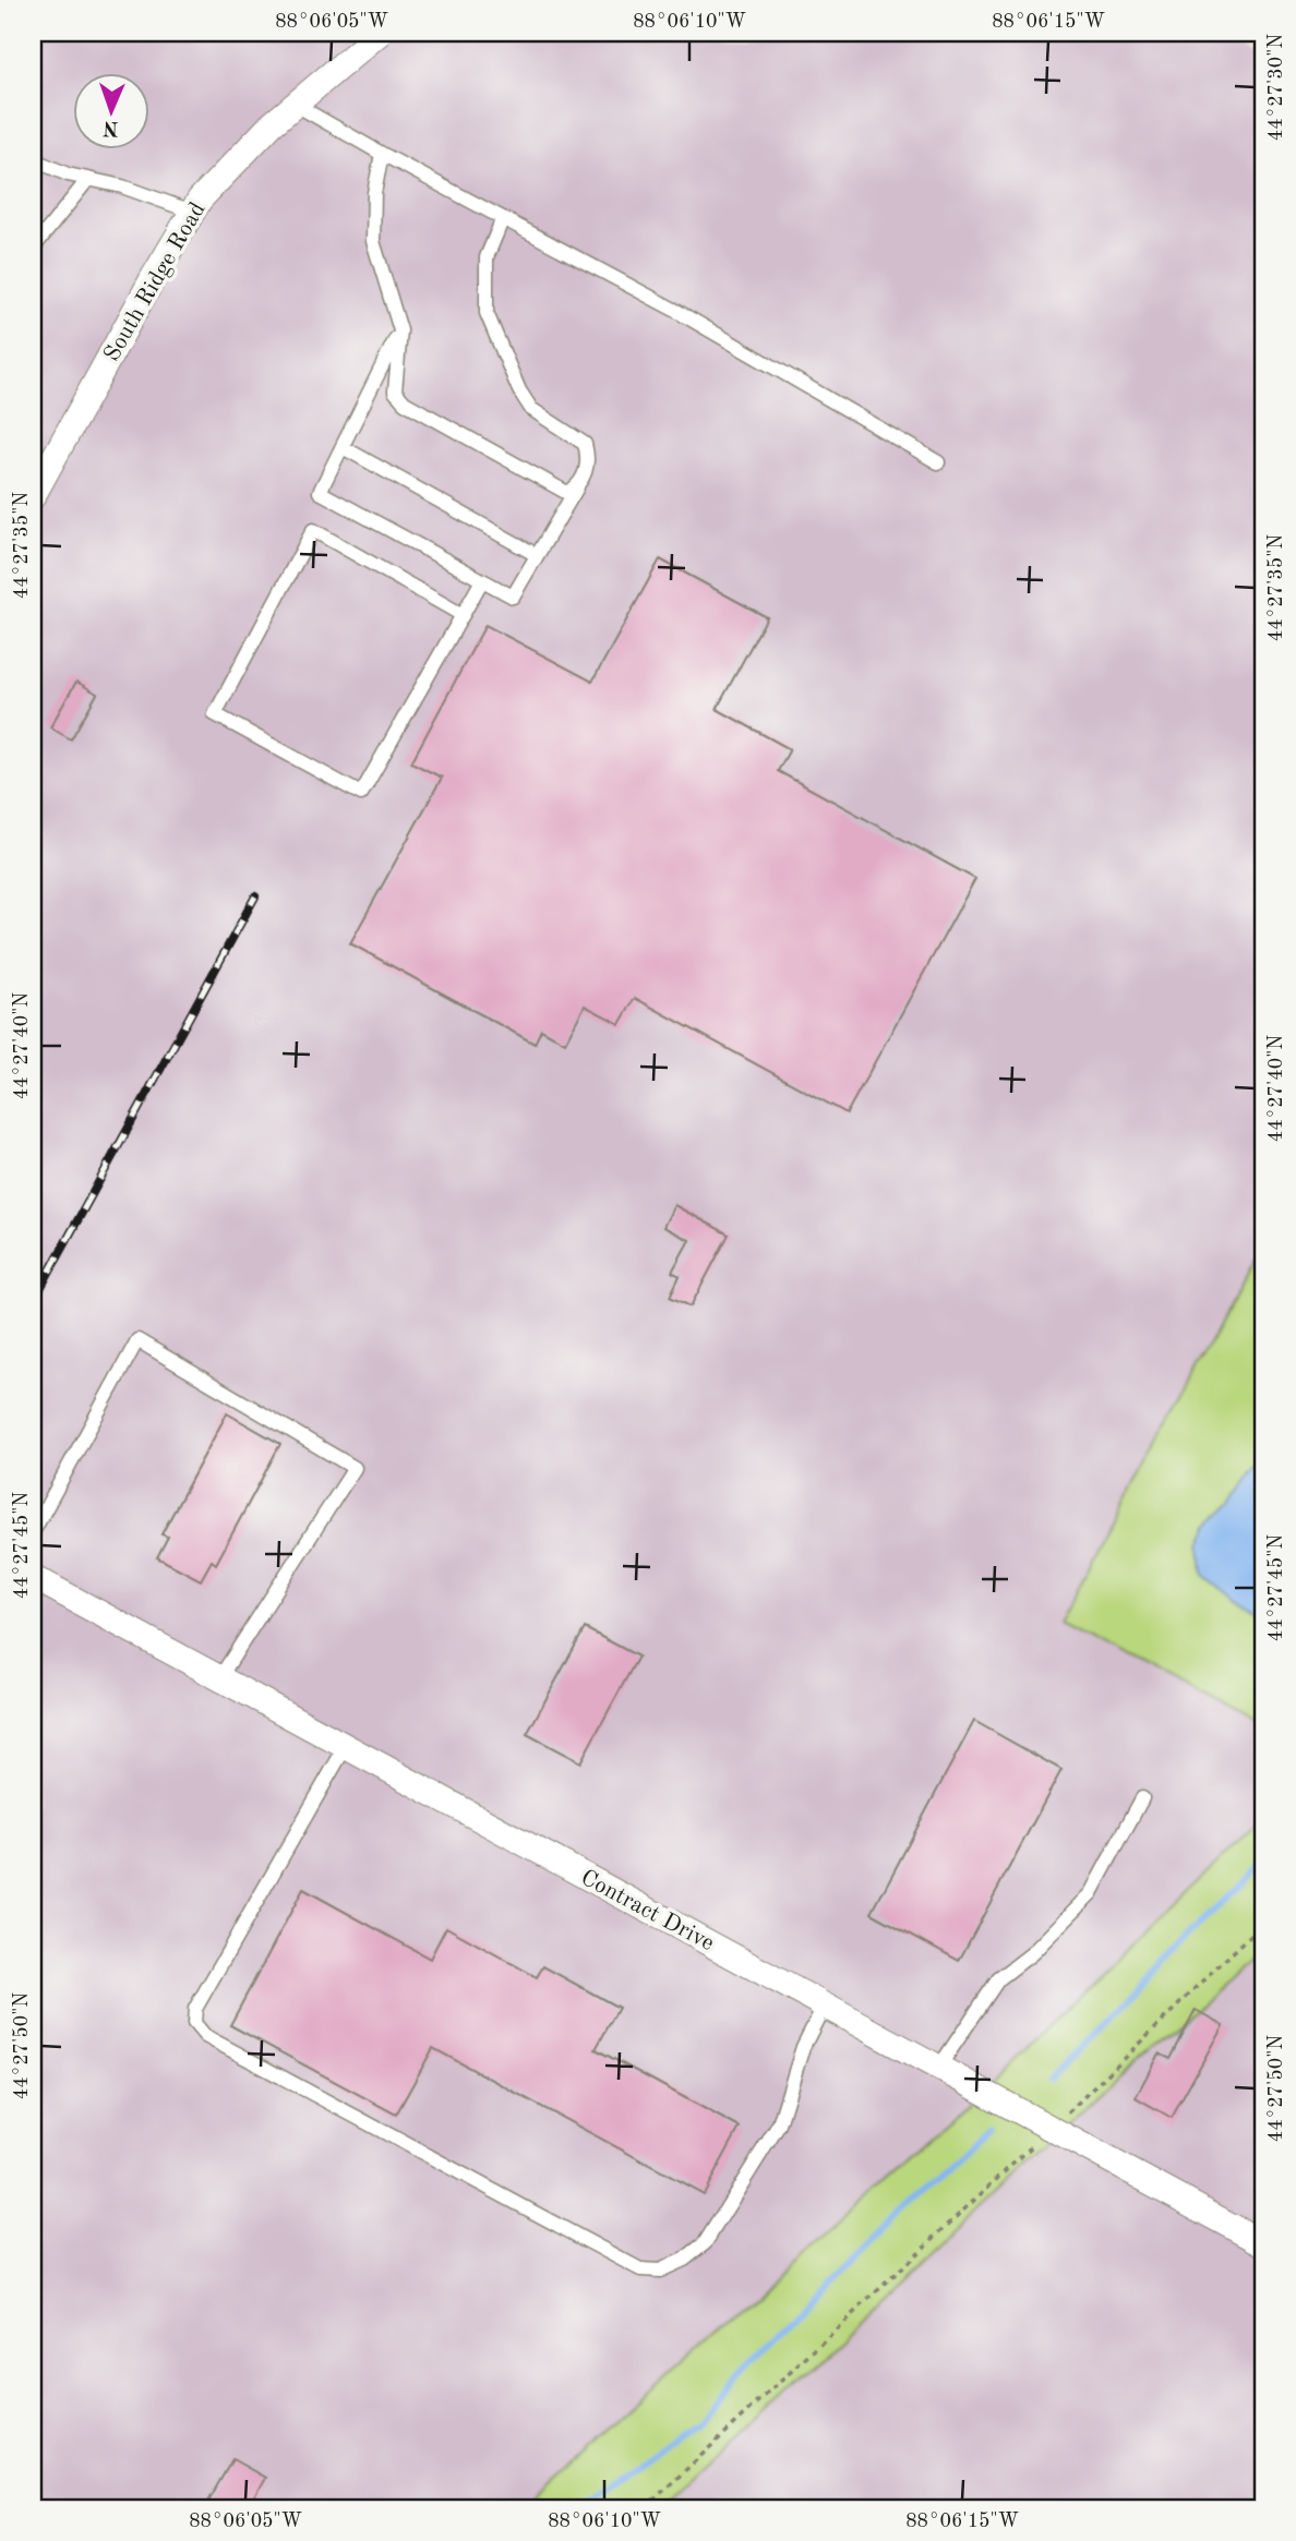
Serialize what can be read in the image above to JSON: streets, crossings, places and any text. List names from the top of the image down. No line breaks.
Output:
{"streets":{"street":["South Ridge Road","Contract Drive"]},"north":"bottom","coordinates":["88°06'05\"W","88°06'10\"W","88°06'15\"W","44°27'30\"N","44°27'35\"N","44°27'40\"N","44°27'45\"N","44°27'50\"N"]}
